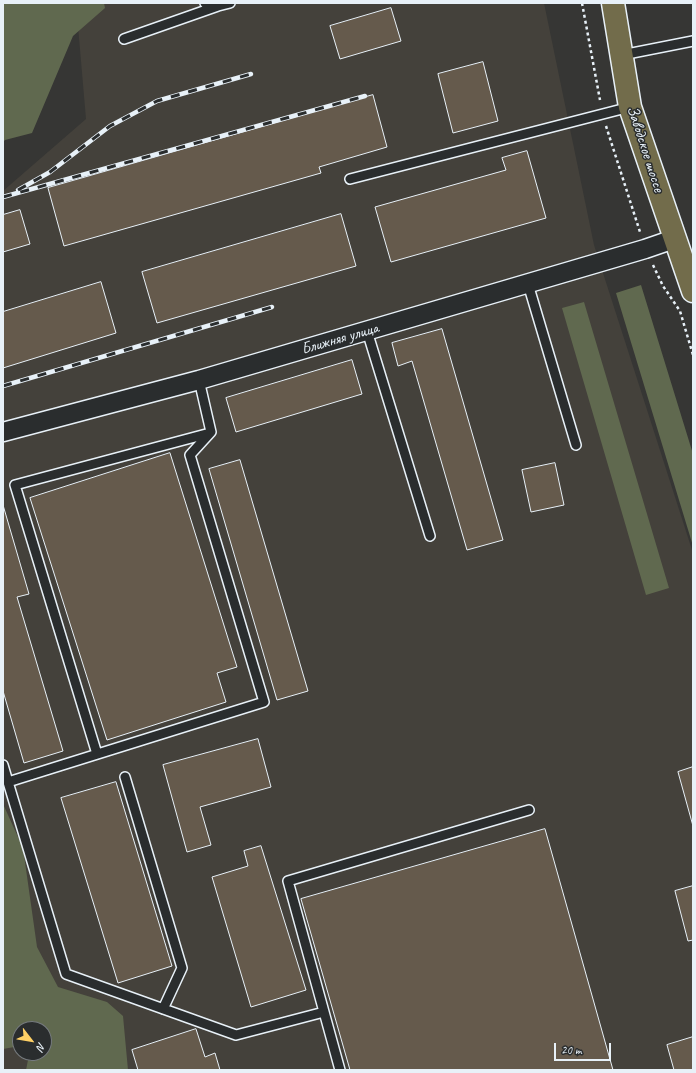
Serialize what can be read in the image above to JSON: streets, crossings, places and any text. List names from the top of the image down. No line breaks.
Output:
{"streets":{"main road":["Заводское шоссе"],"street":["Ближняя улица"]},"crossings":[["Заводское шоссе","Ближняя улица"]],"scale_bar":"20 m","north":"bottom right"}
